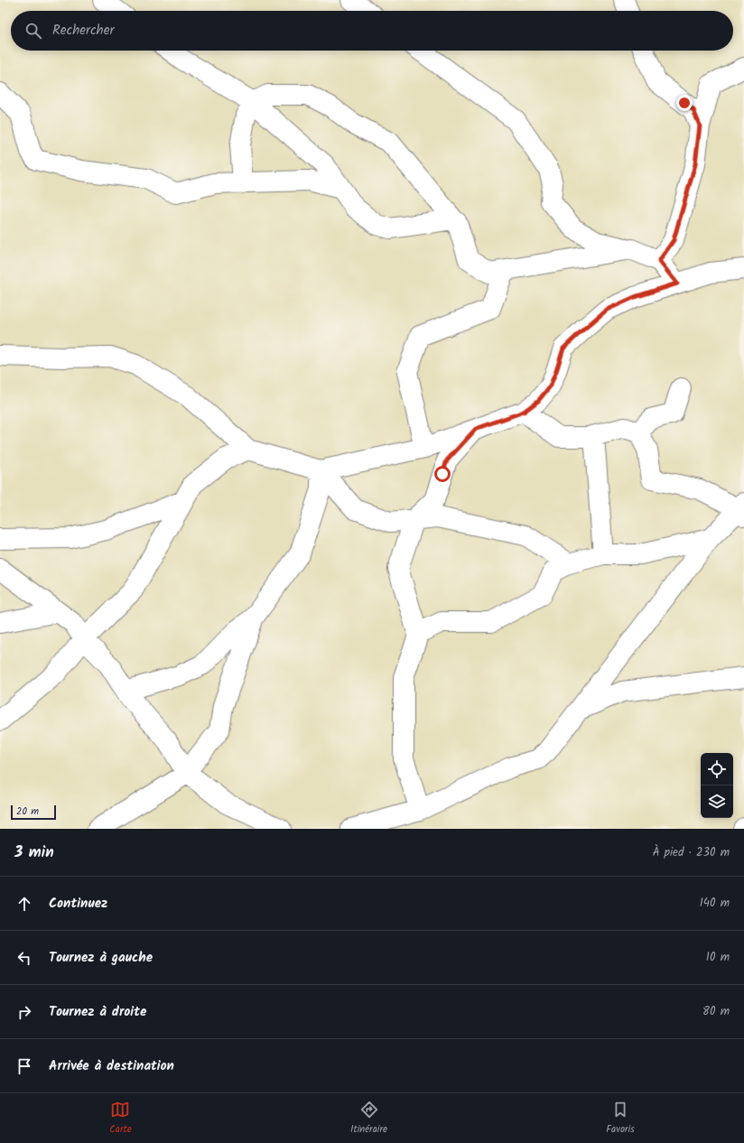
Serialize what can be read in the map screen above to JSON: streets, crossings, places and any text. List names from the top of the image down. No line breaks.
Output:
{"scale_bar":"20 m","page":{"search":"Rechercher","scale":"20 m","heading":["3 min","À pied · 230 m"],"list":[["Continuez","140 m"],["Tournez à gauche","10 m"],["Tournez à droite","80 m"],"Arrivée à destination"],"nav":["Carte","Itinéraire","Favoris"]}}
